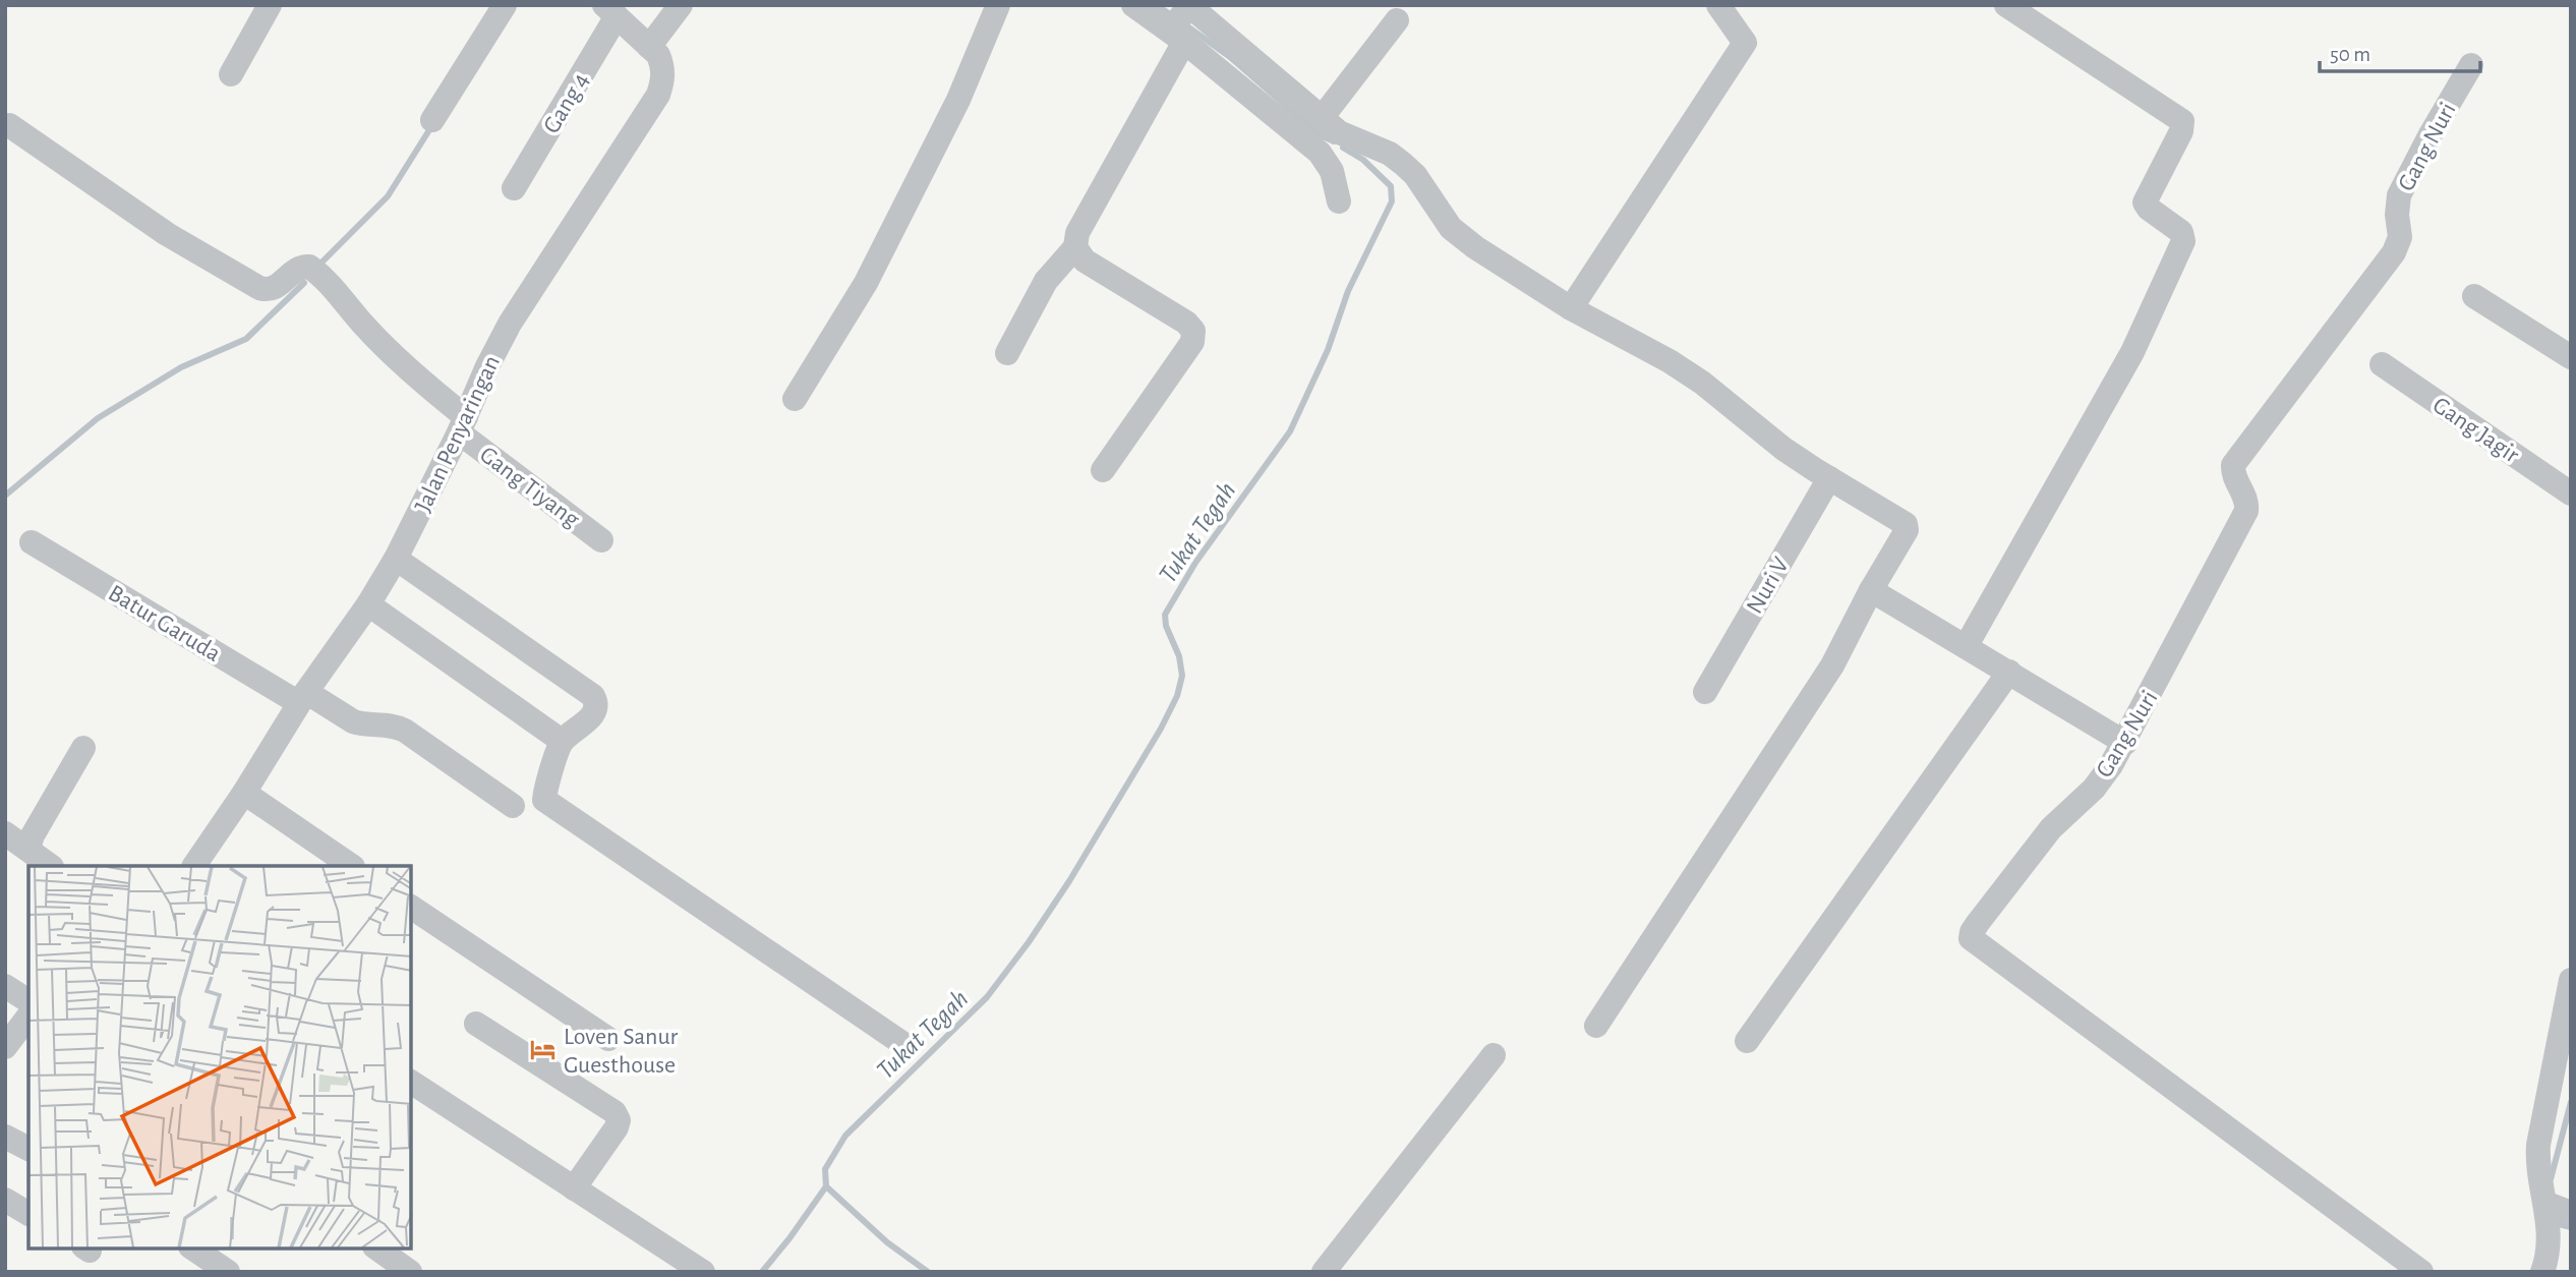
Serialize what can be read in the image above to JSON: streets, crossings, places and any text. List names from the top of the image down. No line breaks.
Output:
{"streets":{"street":["Gang 4","Gang Nuri","Gang Jagir","Jalan Penyaringan","Gang Tiyang","Nuri V","Batur Garuda"]},"crossings":[["Gang 4","Jalan Penyaringan"],["Jalan Penyaringan","Gang Tiyang"],["Jalan Penyaringan","Batur Garuda"]],"water":["Tukat Tegah"],"places":{"hotel":["Loven Sanur Guesthouse"]},"scale_bar":"50 m"}
